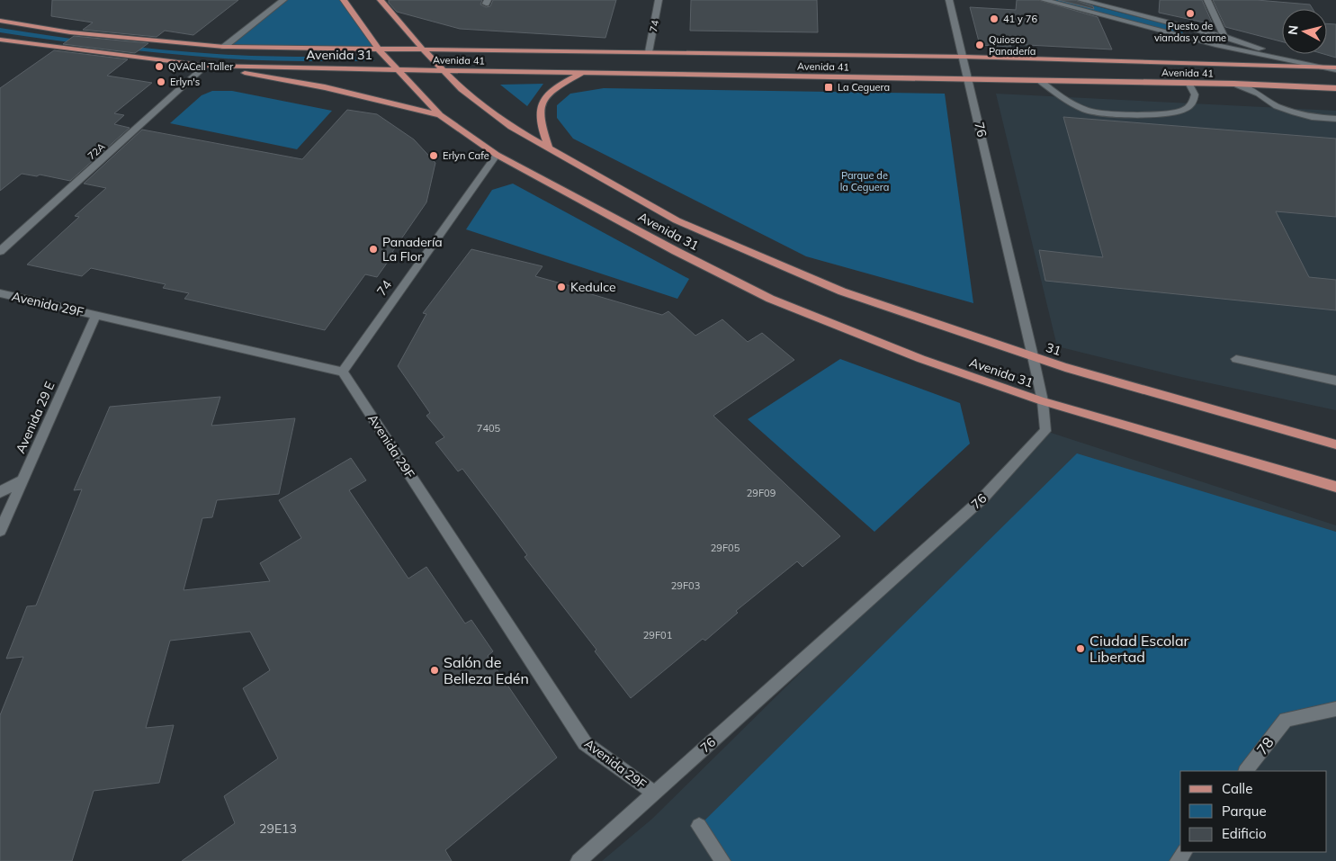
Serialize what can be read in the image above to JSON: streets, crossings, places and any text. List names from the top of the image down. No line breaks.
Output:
{"streets":{"main road":["Avenida 31","Avenida 41","31"],"street":["74","76","72A","Avenida 29F","Avenida 29 E","78"]},"crossings":[["74","Avenida 31"],["74","Avenida 41"],["74","Avenida 29F"],["Avenida 31","Avenida 41"],["Avenida 31","76"],["Avenida 31","72A"],["Avenida 31","31"],["Avenida 41","76"],["76","Avenida 29F"],["76","31"],["Avenida 29F","Avenida 29 E"]],"parks":["Parque de la Ceguera"],"places":{"other":["Puesto de viandas y carne","41 y 76","Quiosco Panadería","QVACell Taller","Erlyn's","Erlyn Cafe","Panadería La Flor","Kedulce","Ciudad Escolar Libertad","Salón de Belleza Edén"],"transit":["La Ceguera"]},"house_numbers":["7405","29F09","29F05","29F03","29F01","29E13"],"legend":["Calle","Parque","Edificio"],"north":"left"}
